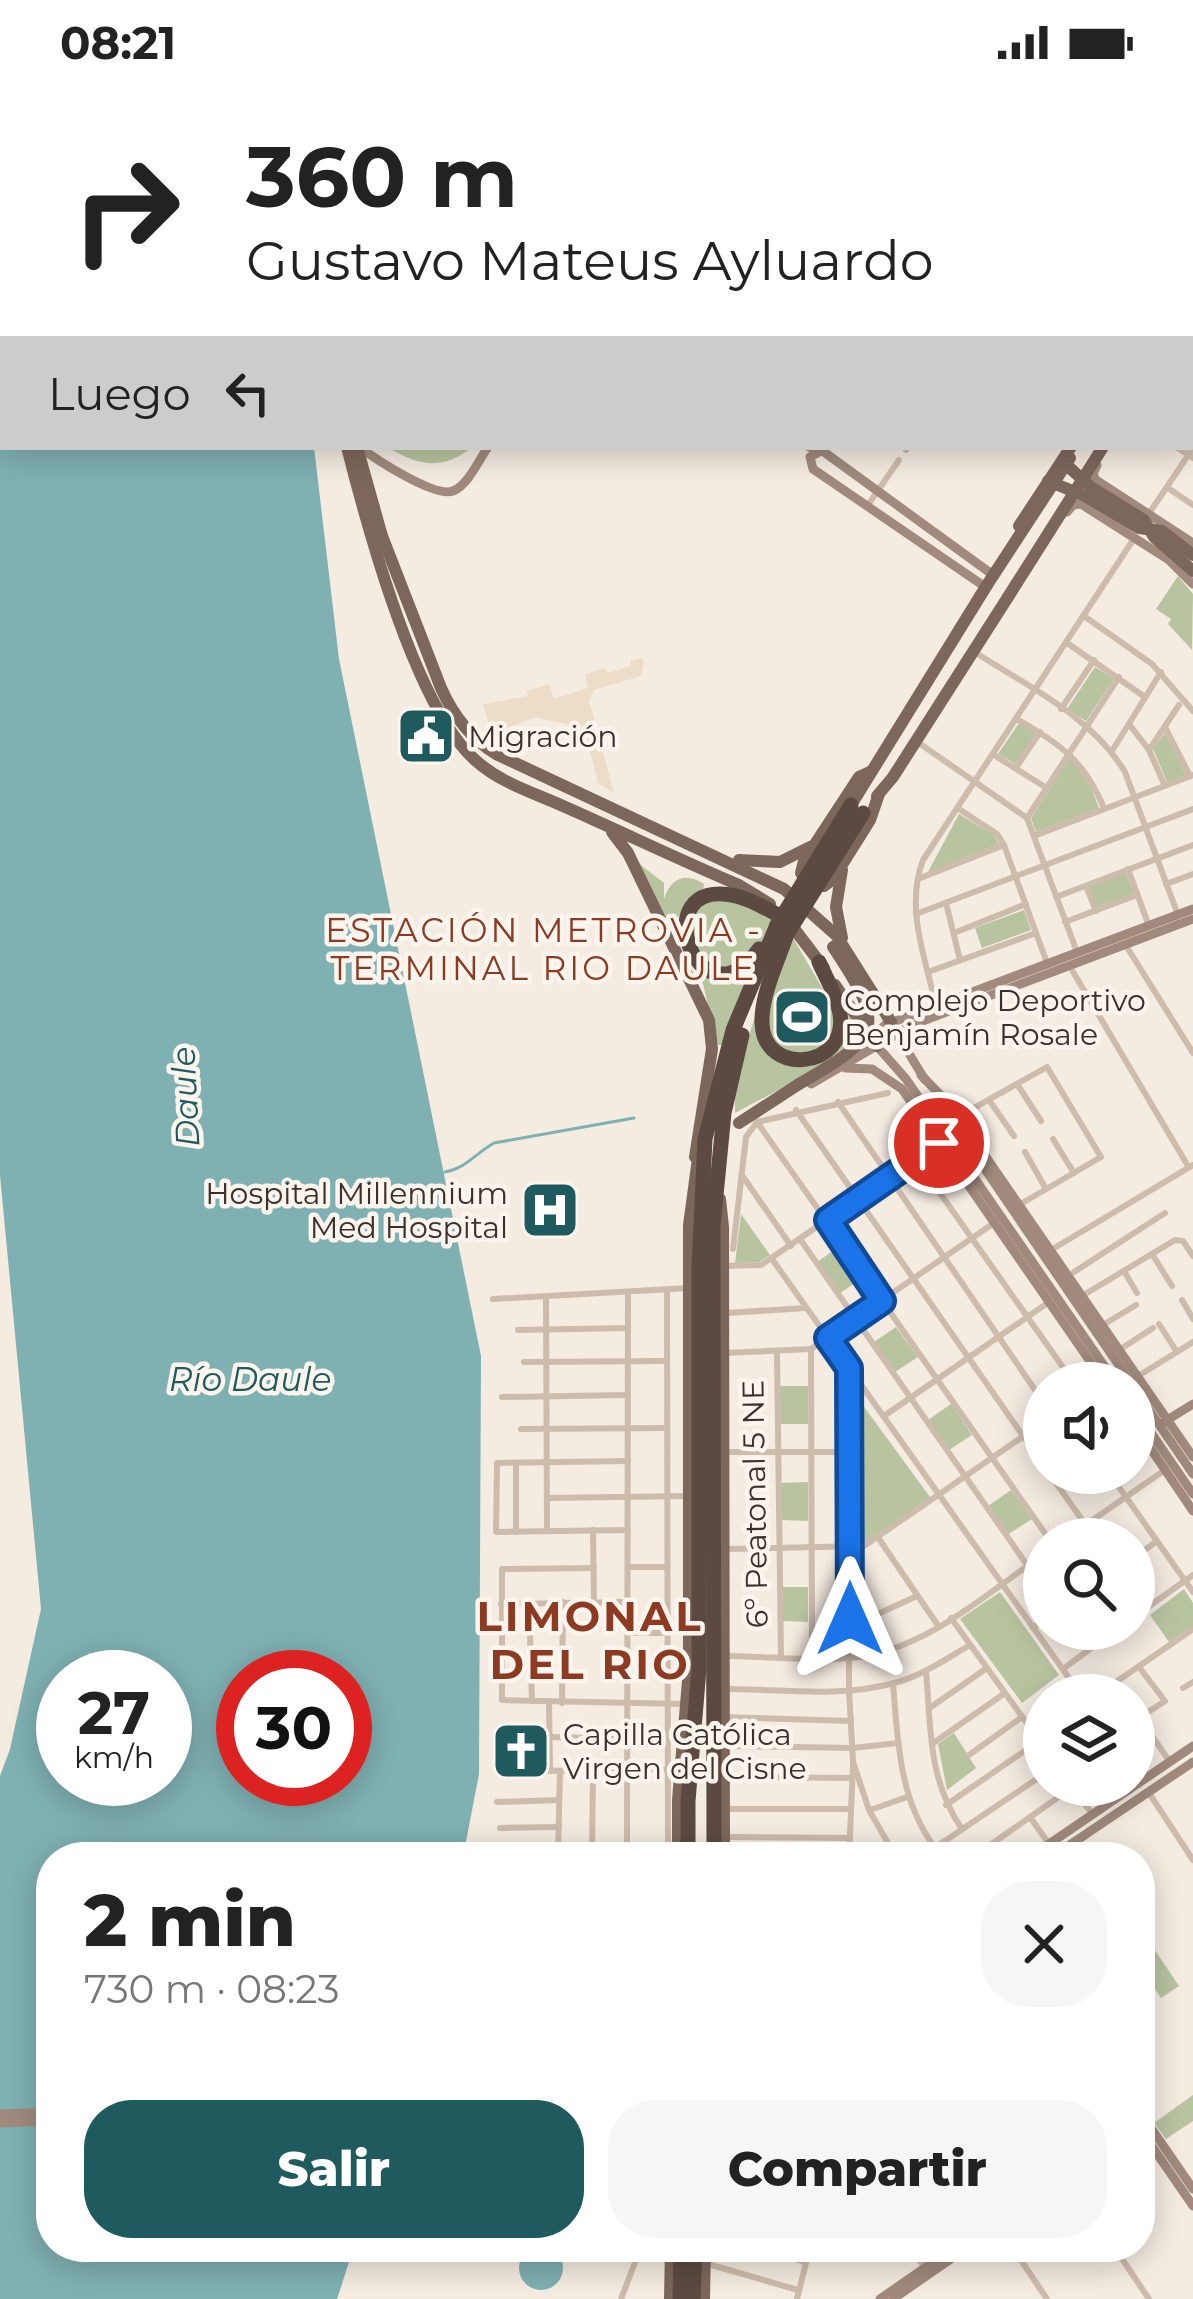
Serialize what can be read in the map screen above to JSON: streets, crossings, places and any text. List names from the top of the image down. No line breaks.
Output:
{"streets":{"street":["6º Peatonal 5 NE"]},"districts":["ESTACIÓN METROVIA - TERMINAL RIO DAULE","LIMONAL DEL RIO"],"water":["Daule","Río Daule"],"places":{"public building":["Migración"],"sports":["Complejo Deportivo Benjamín Rosale"],"hospital":["Hospital Millennium Med Hospital"],"church":["Capilla Católica Virgen del Cisne"]},"page":{"status":"08:21","turn":["360 m","Gustavo Mateus Ayluardo"],"then":"Luego","speed":"27 km/h","limit":"30","heading":["2 min","730 m · 08:23"],"buttons":["Salir","Compartir"]}}
